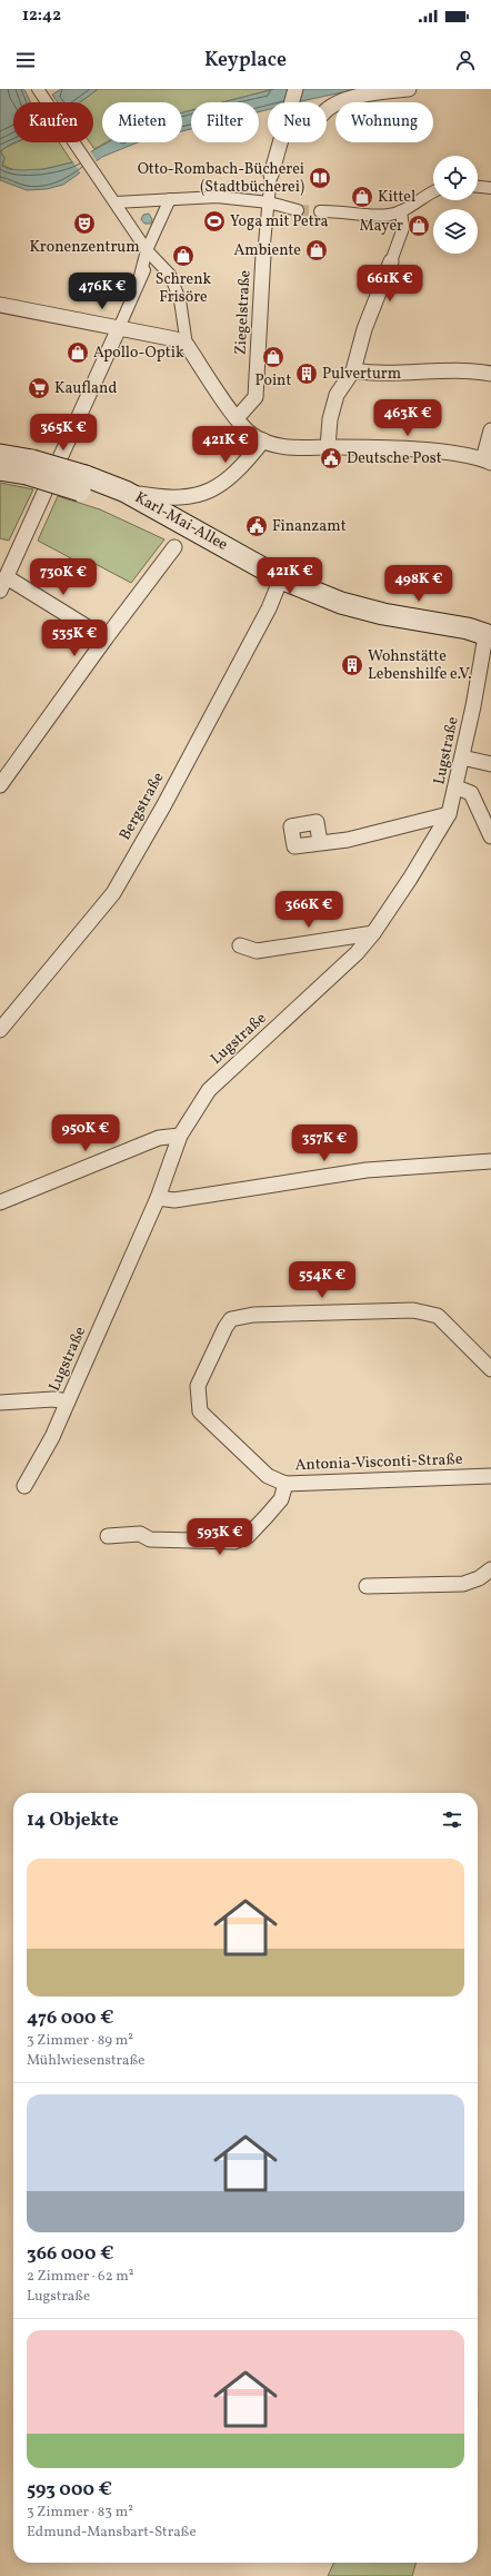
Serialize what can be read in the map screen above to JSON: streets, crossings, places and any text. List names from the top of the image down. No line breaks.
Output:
{"streets":{"main road":["Karl-Mai-Allee"],"street":["Ziegelstraße","Lugstraße","Bergstraße","Antonia-Visconti-Straße"]},"crossings":[["Karl-Mai-Allee","Lugstraße"],["Karl-Mai-Allee","Bergstraße"]],"places":{"library":["Otto-Rombach-Bücherei (Stadtbücherei)"],"shop":["Kittel","Mayer","Ambiente","Schrenk Frisöre","Apollo-Optik","Point"],"sports":["Yoga mit Petra"],"theatre":["Kronenzentrum"],"building":["Pulverturm","Wohnstätte Lebenshilfe e.V."],"supermarket":["Kaufland"],"public building":["Deutsche Post","Finanzamt"]},"page":{"status":"12:42","header":"Keyplace","chip":["Kaufen","Mieten","Filter","Neu","Wohnung"],"price":["661K €","476K €","463K €","365K €","421K €","421K €","730K €","498K €","535K €","366K €","950K €","357K €","554K €","593K €"],"heading":"14 Objekte","list":[{"name":"476 000 €","note":"3 Zimmer · 89 m² · Mühlwiesenstraße"},{"name":"366 000 €","note":"2 Zimmer · 62 m² · Lugstraße"},{"name":"593 000 €","note":"3 Zimmer · 83 m² · Edmund-Mansbart-Straße"}]}}
